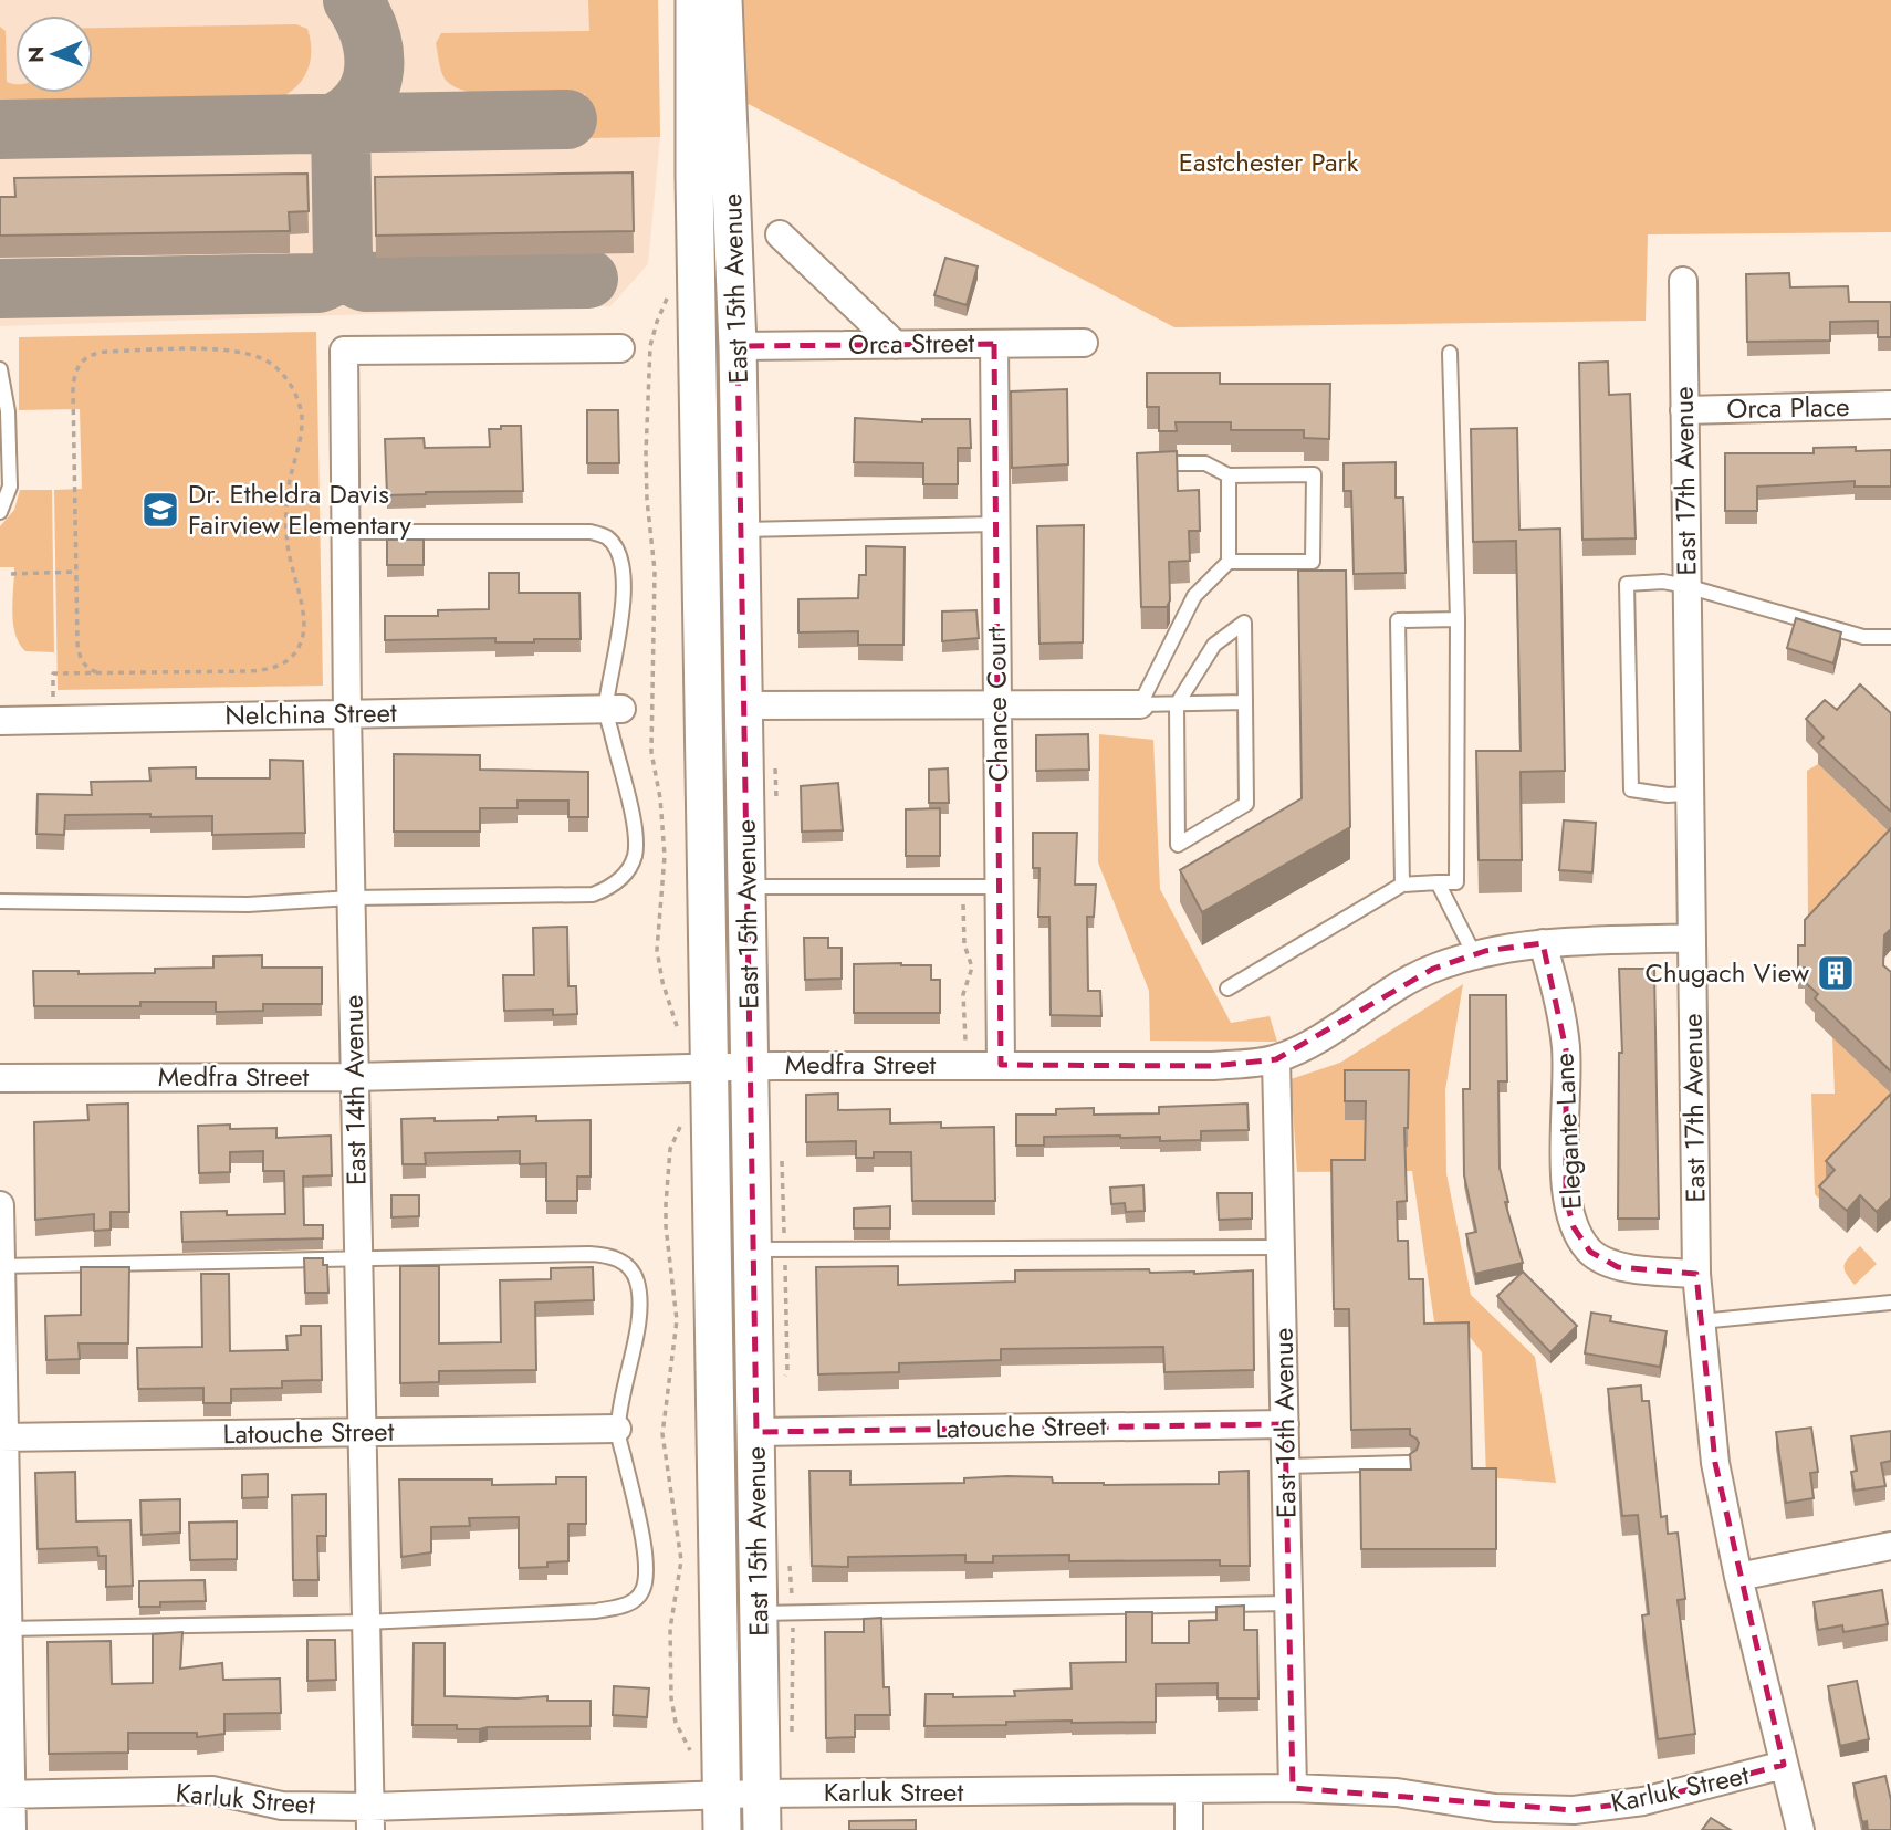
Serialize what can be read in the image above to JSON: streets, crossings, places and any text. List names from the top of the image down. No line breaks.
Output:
{"streets":{"main road":["East 15th Avenue"],"street":["Orca Street","Orca Place","East 17th Avenue","Chance Court","Nelchina Street","Medfra Street","East 14th Avenue","Elegante Lane","East 16th Avenue","Latouche Street","Karluk Street"]},"crossings":[["East 15th Avenue","Orca Street"],["East 15th Avenue","Medfra Street"],["East 15th Avenue","Latouche Street"],["East 15th Avenue","Karluk Street"],["Orca Street","Chance Court"],["Orca Place","East 17th Avenue"],["East 17th Avenue","Medfra Street"],["East 17th Avenue","Elegante Lane"],["East 17th Avenue","Karluk Street"],["Chance Court","Medfra Street"],["Nelchina Street","East 14th Avenue"],["Medfra Street","East 14th Avenue"],["Medfra Street","Elegante Lane"],["Medfra Street","East 16th Avenue"],["East 14th Avenue","Latouche Street"],["East 14th Avenue","Karluk Street"],["East 16th Avenue","Latouche Street"],["East 16th Avenue","Karluk Street"]],"parks":["Eastchester Park"],"places":{"school or university":["Dr. Etheldra Davis Fairview Elementary"],"building":["Chugach View"]},"north":"left"}
